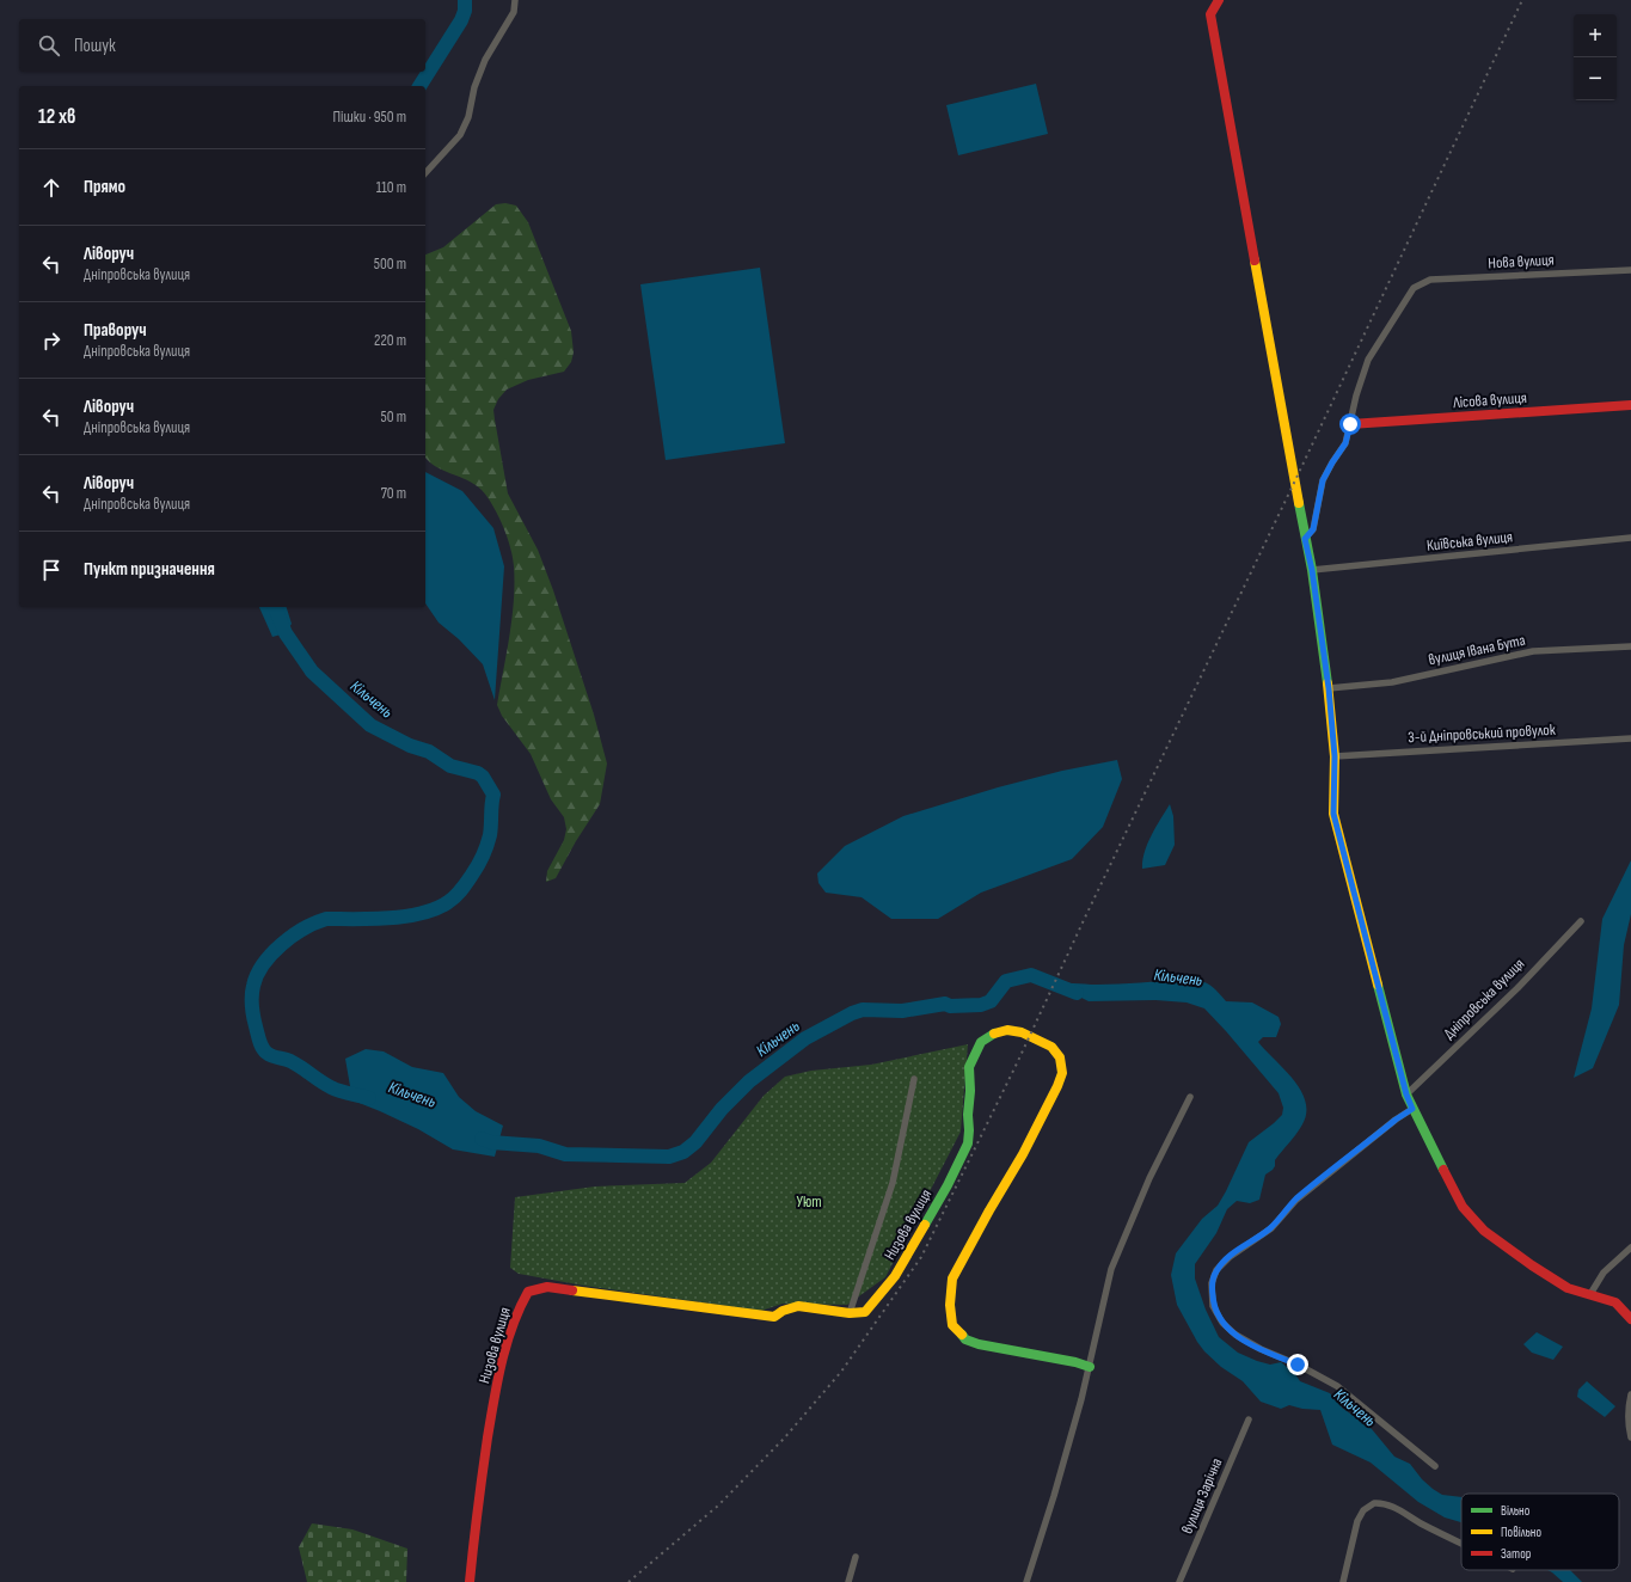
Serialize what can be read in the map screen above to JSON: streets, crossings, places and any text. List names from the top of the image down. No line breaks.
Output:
{"streets":{"street":["Нова вулиця","Лісова вулиця","Київська вулиця","вулиця Івана Бута","3-й Дніпровський провулок","Дніпровська вулиця","Низова вулиця","вулиця Зарічна"]},"crossings":[["Нова вулиця","Лісова вулиця"]],"water":["Кільчень"],"parks":["Уют"],"legend":["Вільно","Повільно","Затор"],"page":{"map_buttons":["+","−"],"search":"Пошук","heading":["12 хв","Пішки · 950 m"],"list":[["Прямо","110 m"],["Ліворуч","Дніпровська вулиця","500 m"],["Праворуч","Дніпровська вулиця","220 m"],["Ліворуч","Дніпровська вулиця","50 m"],["Ліворуч","Дніпровська вулиця","70 m"],"Пункт призначення"]}}
